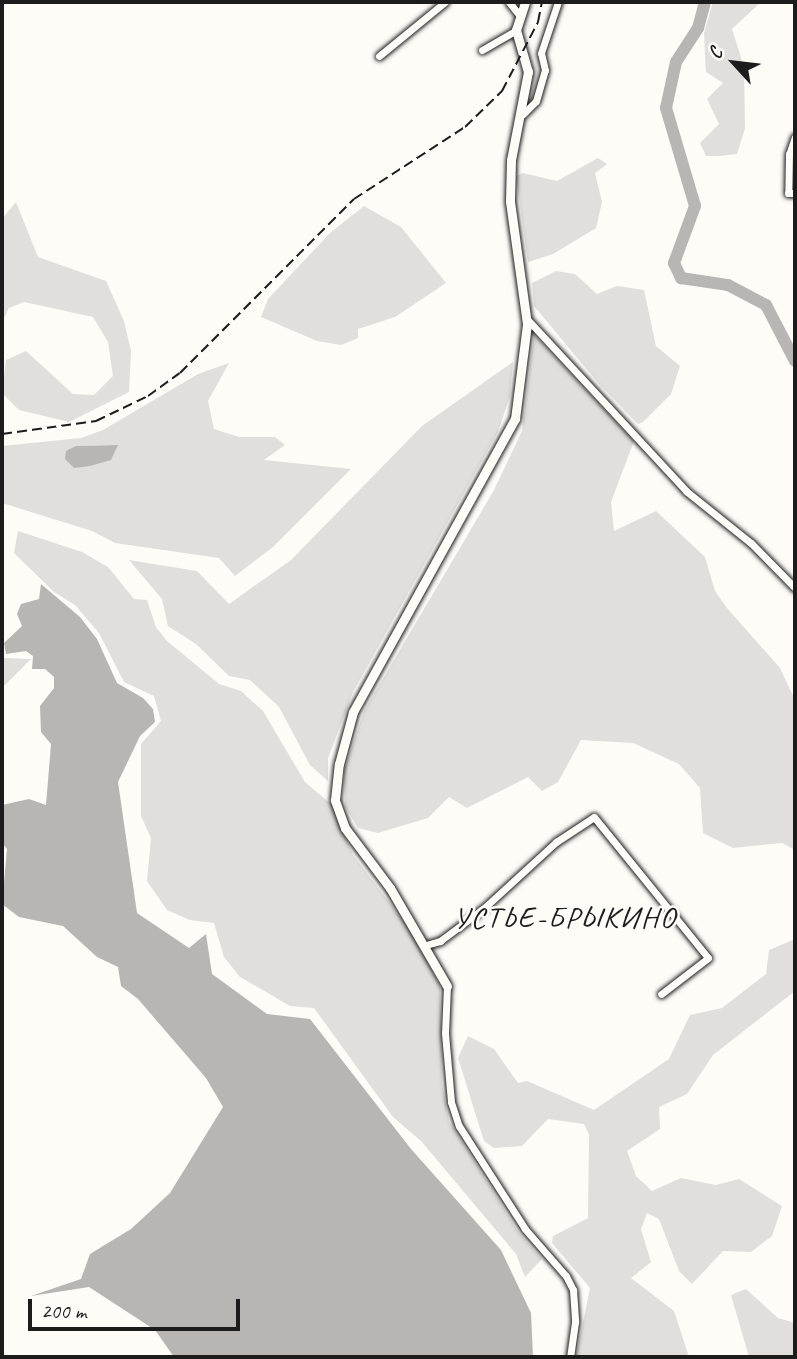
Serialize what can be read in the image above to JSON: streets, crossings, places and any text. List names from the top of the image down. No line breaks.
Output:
{"districts":["УСТЬЕ-БРЫКИНО"],"scale_bar":"200 m","north":"top left"}
